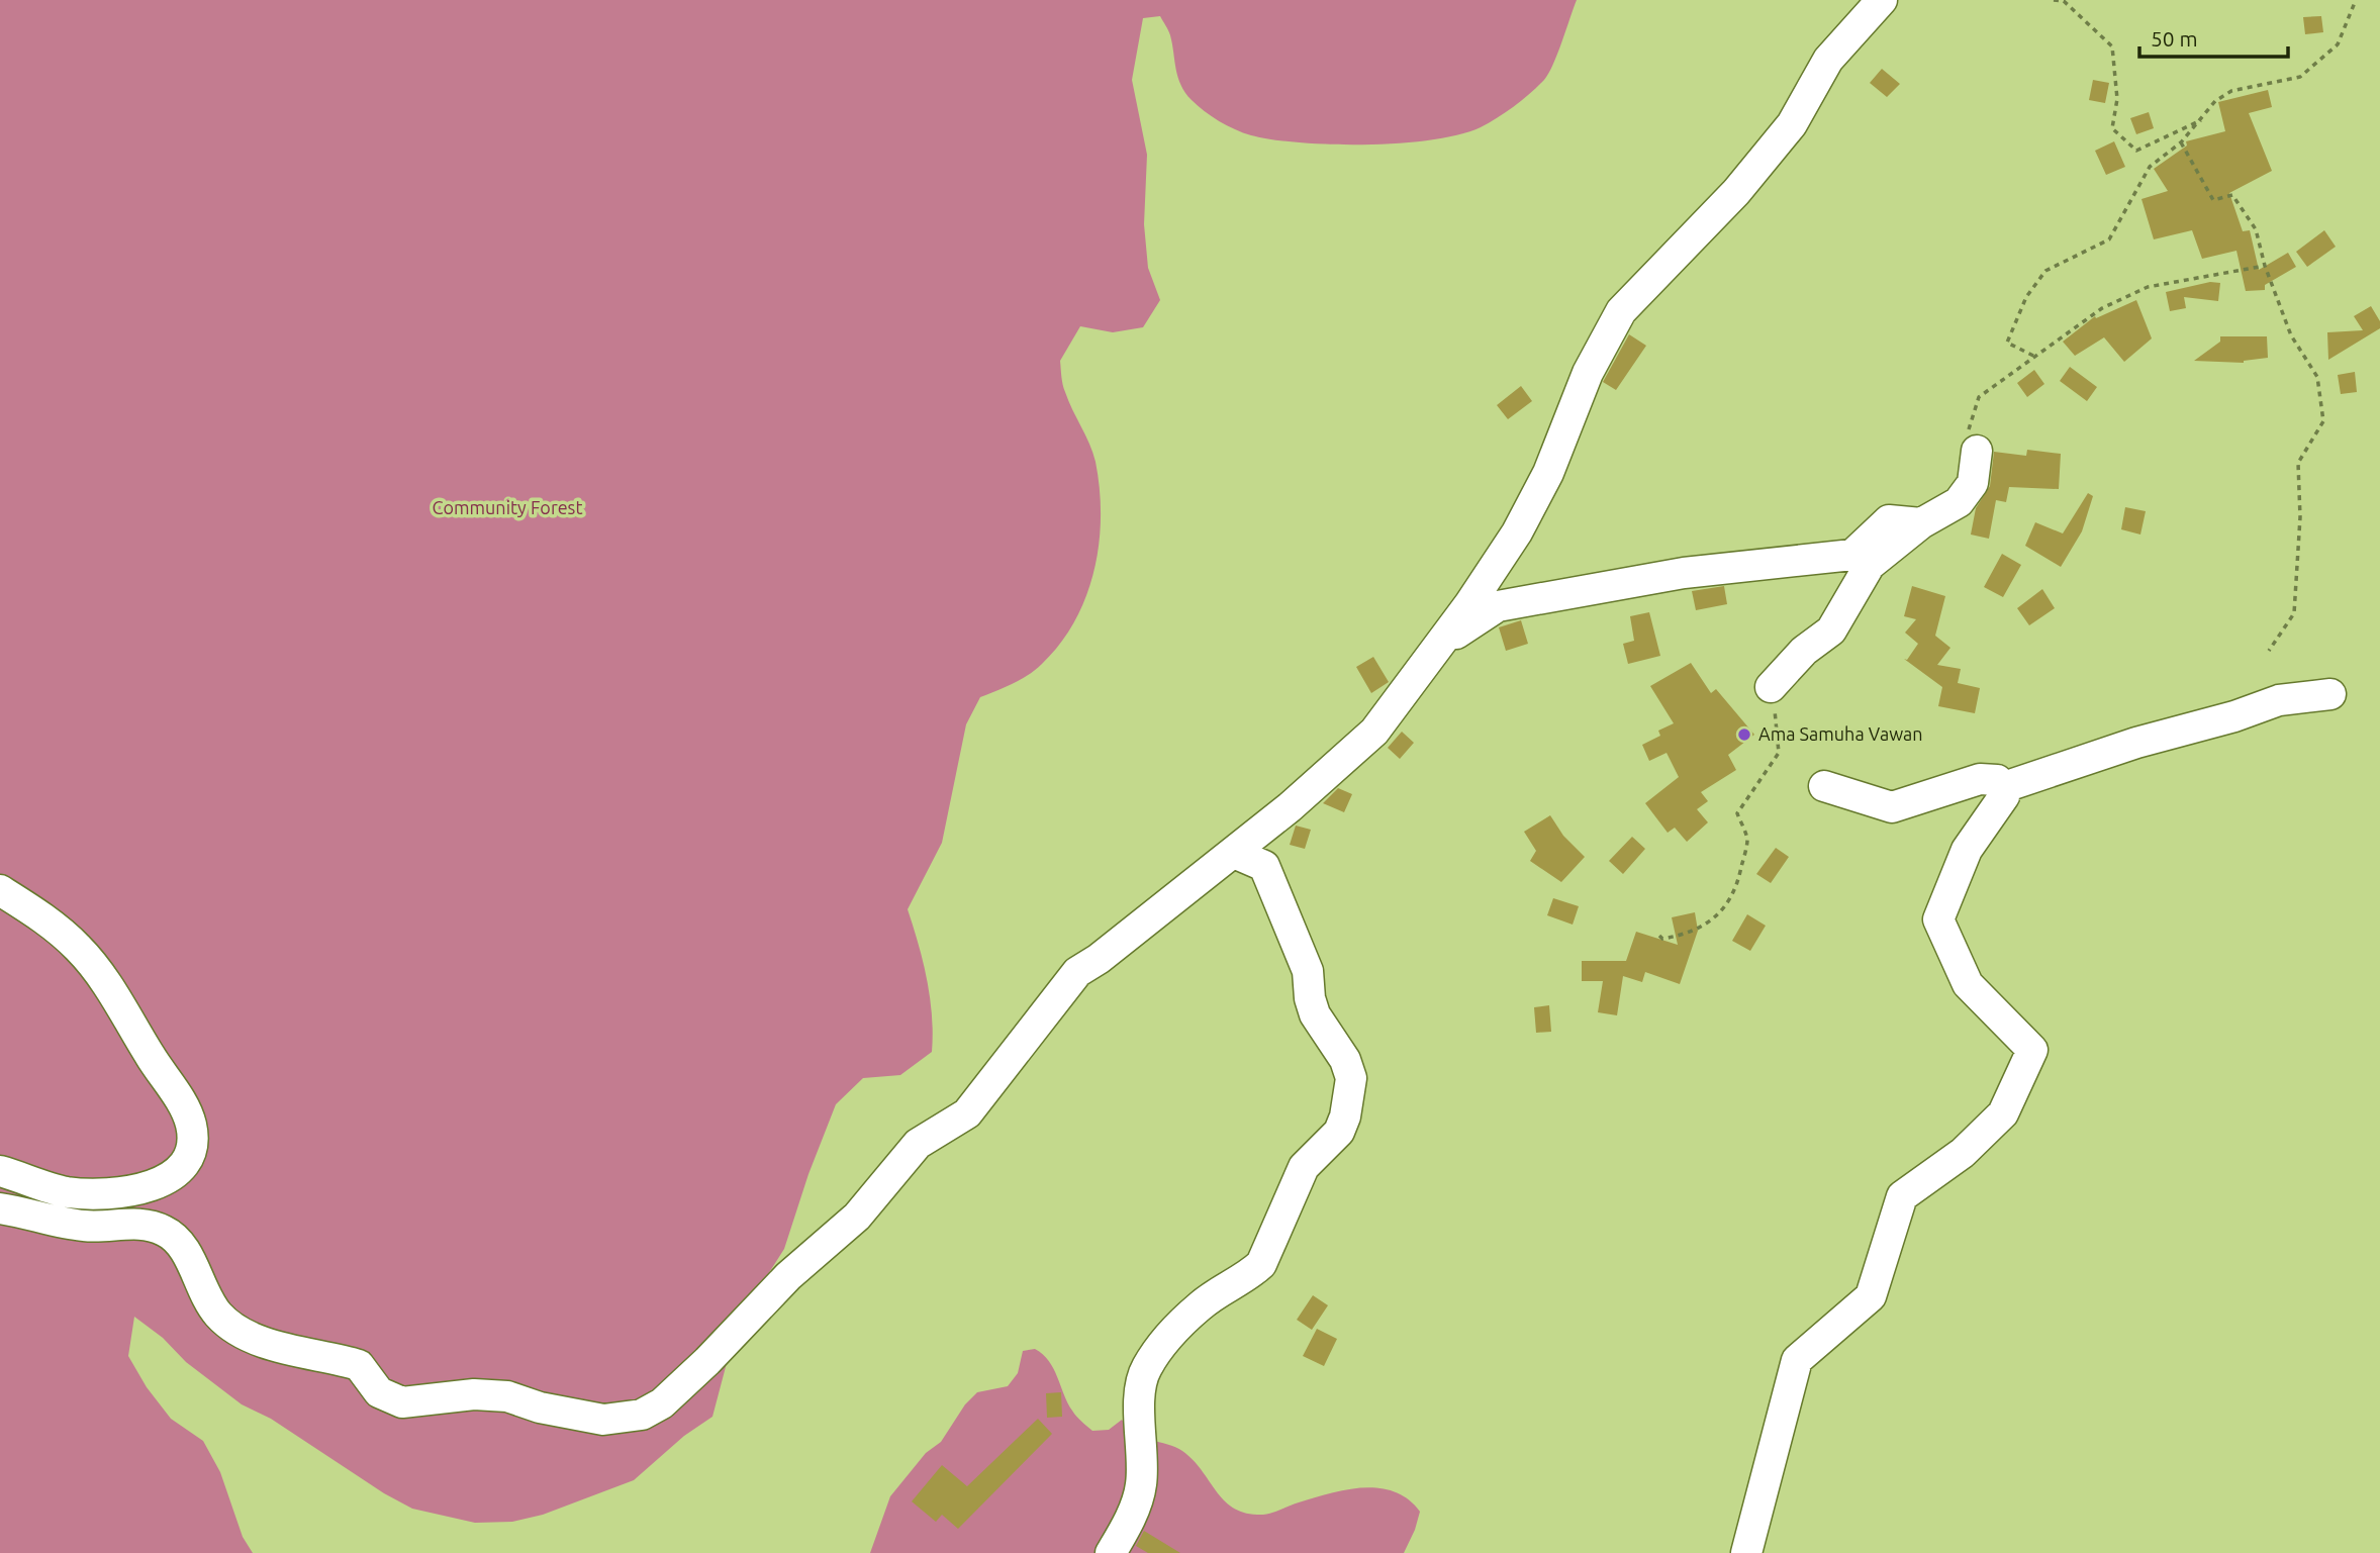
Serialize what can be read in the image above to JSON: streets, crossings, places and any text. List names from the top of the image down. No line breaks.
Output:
{"parks":["Community Forest"],"places":["Ama Samuha Vawan"],"scale_bar":"50 m"}
